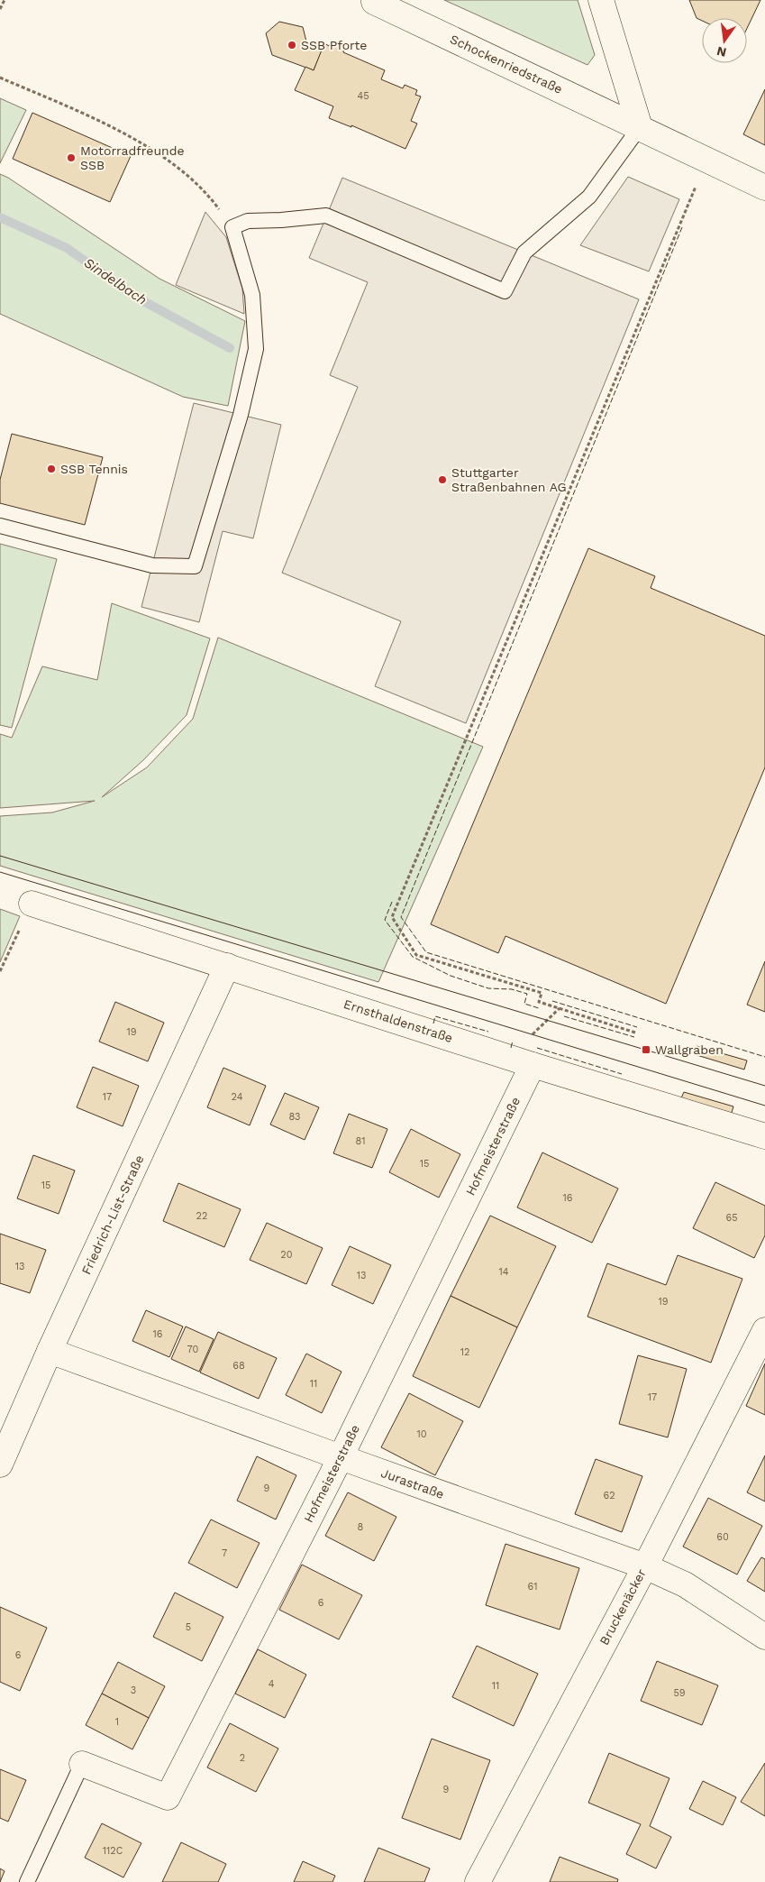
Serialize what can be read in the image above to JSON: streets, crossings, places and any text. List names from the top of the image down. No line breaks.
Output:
{"streets":{"street":["Schockenriedstraße","Ernsthaldenstraße","Hofmeisterstraße","Friedrich-List-Straße","Jurastraße","Bruckenäcker"]},"crossings":[["Ernsthaldenstraße","Hofmeisterstraße"],["Ernsthaldenstraße","Friedrich-List-Straße"],["Hofmeisterstraße","Jurastraße"],["Friedrich-List-Straße","Jurastraße"],["Jurastraße","Bruckenäcker"]],"water":["Sindelbach"],"places":{"other":["SSB Pforte","Motorradfreunde SSB","SSB Tennis","Stuttgarter Straßenbahnen AG"],"transit":["Wallgraben"]},"house_numbers":["45","19","17","24","83","81","15","15","16","22","65","20","13","14","13","19","16","70","12","68","11","17","10","9","62","8","60","7","61","6","5","6","4","11","3","59","1","2","9","112C"],"north":"bottom"}
